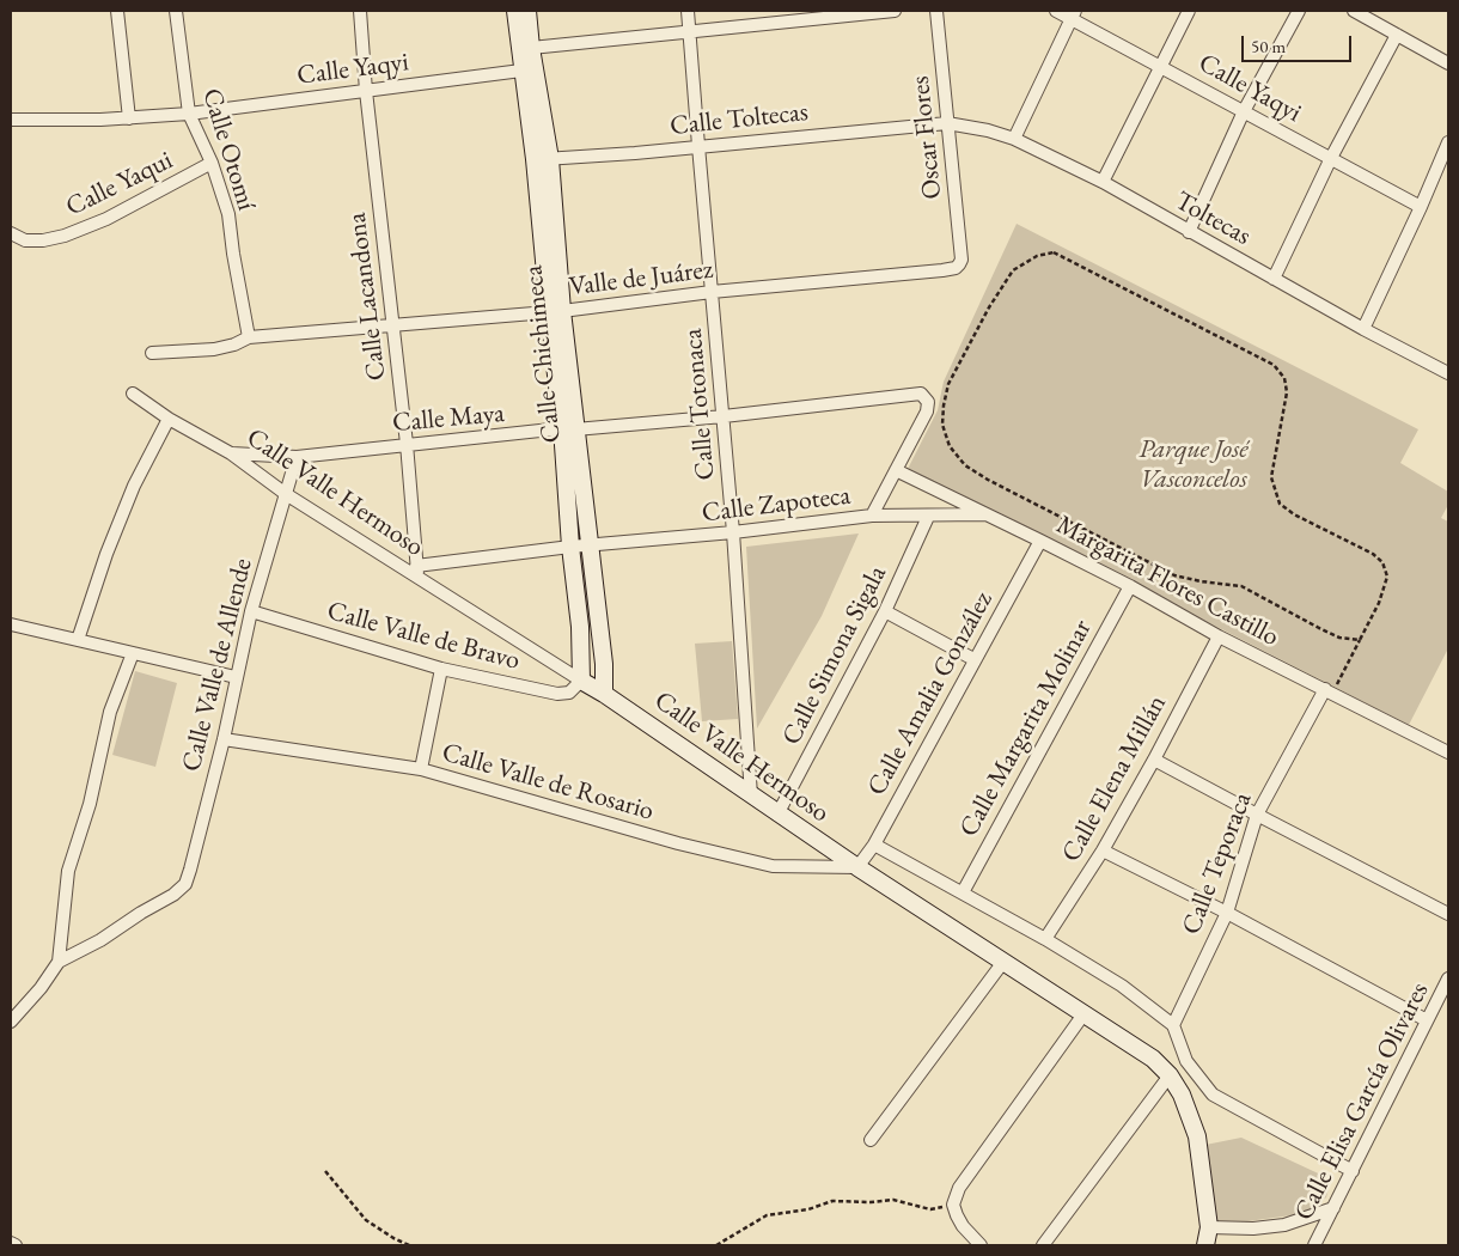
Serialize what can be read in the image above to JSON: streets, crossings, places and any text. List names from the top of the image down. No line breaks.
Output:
{"streets":{"main road":["Calle Chichimeca","Calle Valle Hermoso"],"street":["Calle Yaqyi","Calle Toltecas","Oscar Flores","Calle Otomí","Calle Yaqui","Toltecas","Valle de Juárez","Calle Lacandona","Calle Totonaca","Calle Maya","Calle Zapoteca","Margarita Flores Castillo","Calle Valle de Bravo","Calle Simona Sigala","Calle Valle de Allende","Calle Amalia González","Calle Margarita Molinar","Calle Elena Millán","Calle Valle de Rosario","Calle Teporaca","Calle Elisa García Olivares"]},"crossings":[["Calle Yaqyi","Calle Otomí"],["Calle Yaqyi","Calle Yaqui"],["Calle Yaqyi","Calle Lacandona"],["Calle Yaqyi","Calle Chichimeca"],["Calle Toltecas","Oscar Flores"],["Calle Toltecas","Toltecas"],["Calle Toltecas","Calle Chichimeca"],["Calle Toltecas","Calle Totonaca"],["Oscar Flores","Toltecas"],["Oscar Flores","Valle de Juárez"],["Calle Otomí","Calle Yaqui"],["Calle Otomí","Valle de Juárez"],["Valle de Juárez","Calle Lacandona"],["Valle de Juárez","Calle Chichimeca"],["Valle de Juárez","Calle Totonaca"],["Calle Lacandona","Calle Maya"],["Calle Lacandona","Calle Valle Hermoso"],["Calle Lacandona","Calle Zapoteca"],["Calle Chichimeca","Calle Maya"],["Calle Chichimeca","Calle Valle Hermoso"],["Calle Chichimeca","Calle Zapoteca"],["Calle Chichimeca","Calle Valle de Bravo"],["Calle Totonaca","Calle Maya"],["Calle Totonaca","Calle Valle Hermoso"],["Calle Totonaca","Calle Zapoteca"],["Calle Maya","Calle Valle Hermoso"],["Calle Maya","Margarita Flores Castillo"],["Calle Maya","Calle Valle de Allende"],["Calle Valle Hermoso","Calle Valle de Bravo"],["Calle Valle Hermoso","Calle Simona Sigala"],["Calle Valle Hermoso","Calle Valle de Allende"],["Calle Valle Hermoso","Calle Amalia González"],["Calle Valle Hermoso","Calle Valle de Rosario"],["Calle Zapoteca","Margarita Flores Castillo"],["Calle Zapoteca","Calle Simona Sigala"],["Margarita Flores Castillo","Calle Amalia González"],["Margarita Flores Castillo","Calle Margarita Molinar"],["Margarita Flores Castillo","Calle Elena Millán"],["Margarita Flores Castillo","Calle Teporaca"],["Calle Valle de Bravo","Calle Valle de Allende"],["Calle Valle de Allende","Calle Valle de Rosario"],["Calle Amalia González","Calle Valle de Rosario"]],"parks":["Parque José Vasconcelos"],"scale_bar":"50 m"}
